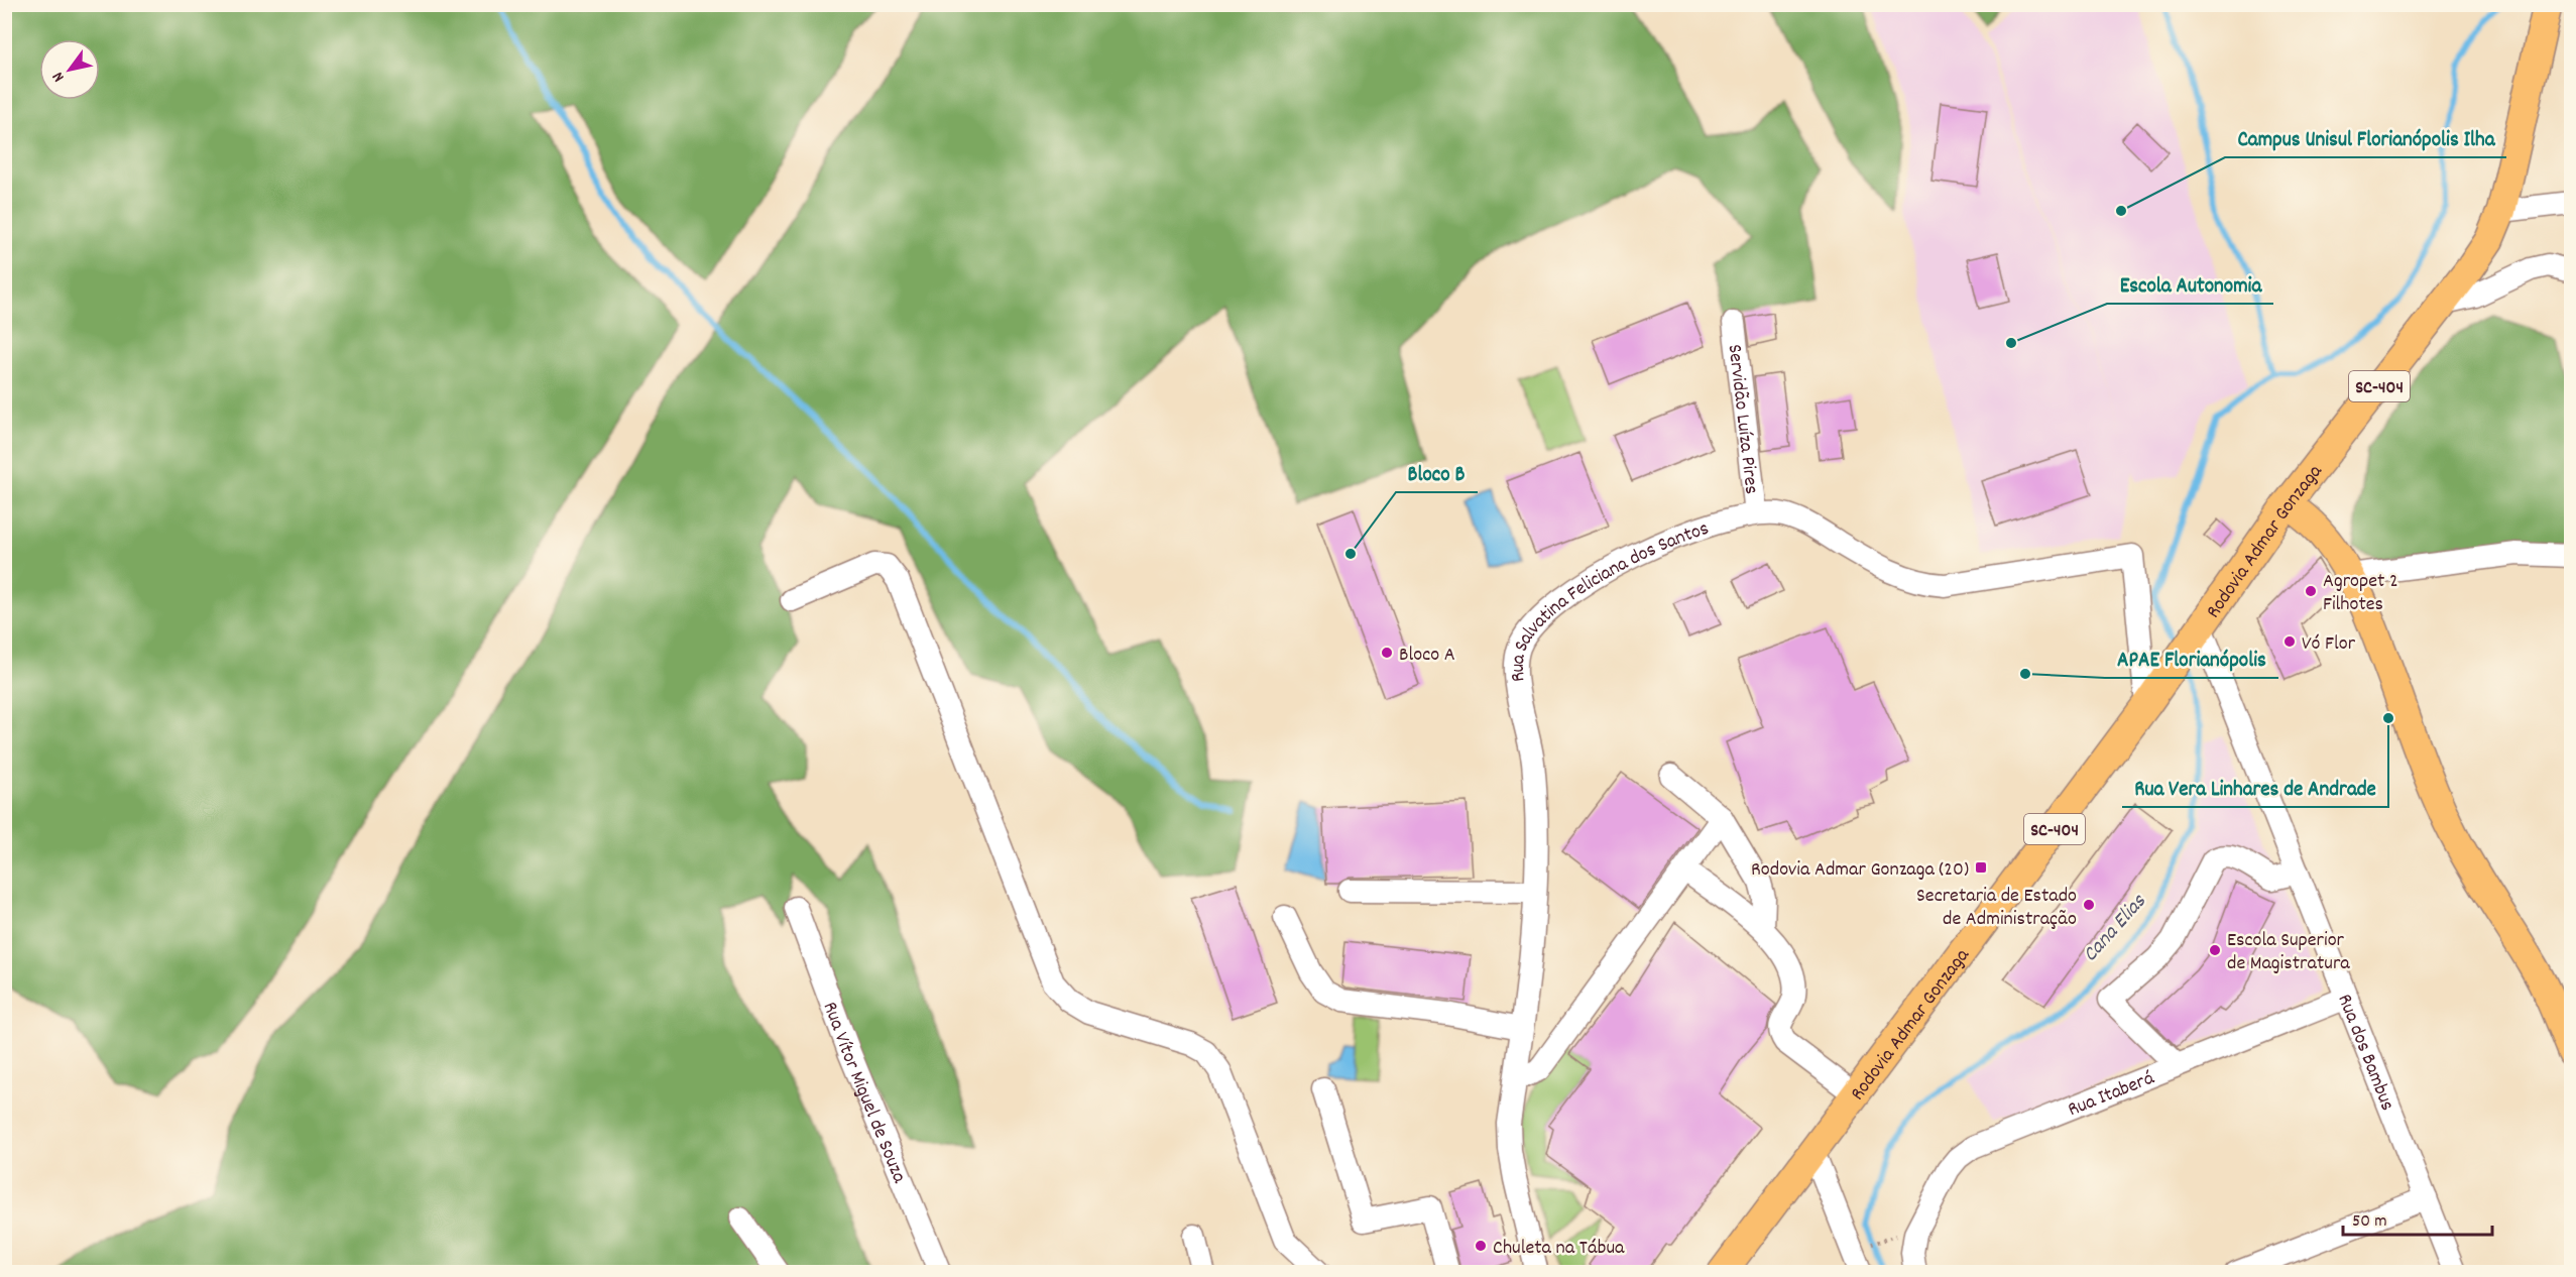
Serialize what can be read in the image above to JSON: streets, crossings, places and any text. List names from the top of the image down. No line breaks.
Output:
{"streets":{"main road":["SC-404","Rodovia Admar Gonzaga"],"street":["Servidão Luíza Pires","Rua Salvatina Feliciana dos Santos","Rua dos Bambus","Rua Vítor Miguel de Souza","Rua Itaberá"]},"crossings":[["Servidão Luíza Pires","Rua Salvatina Feliciana dos Santos"],["Rodovia Admar Gonzaga","Rua Salvatina Feliciana dos Santos"],["Rodovia Admar Gonzaga","Rua dos Bambus"],["Rua dos Bambus","Rua Itaberá"]],"water":["Cana Elias"],"places":{"other":["Campus Unisul Florianópolis Ilha","Escola Autonomia","Bloco B","Agropet 2 Filhotes","Vó Flor","Bloco A","APAE Florianópolis","Rua Vera Linhares de Andrade","Secretaria de Estado de Administração","Escola Superior de Magistratura","Chuleta na Tábua"],"transit":["Rodovia Admar Gonzaga (20)"]},"scale_bar":"50 m","north":"bottom left"}
